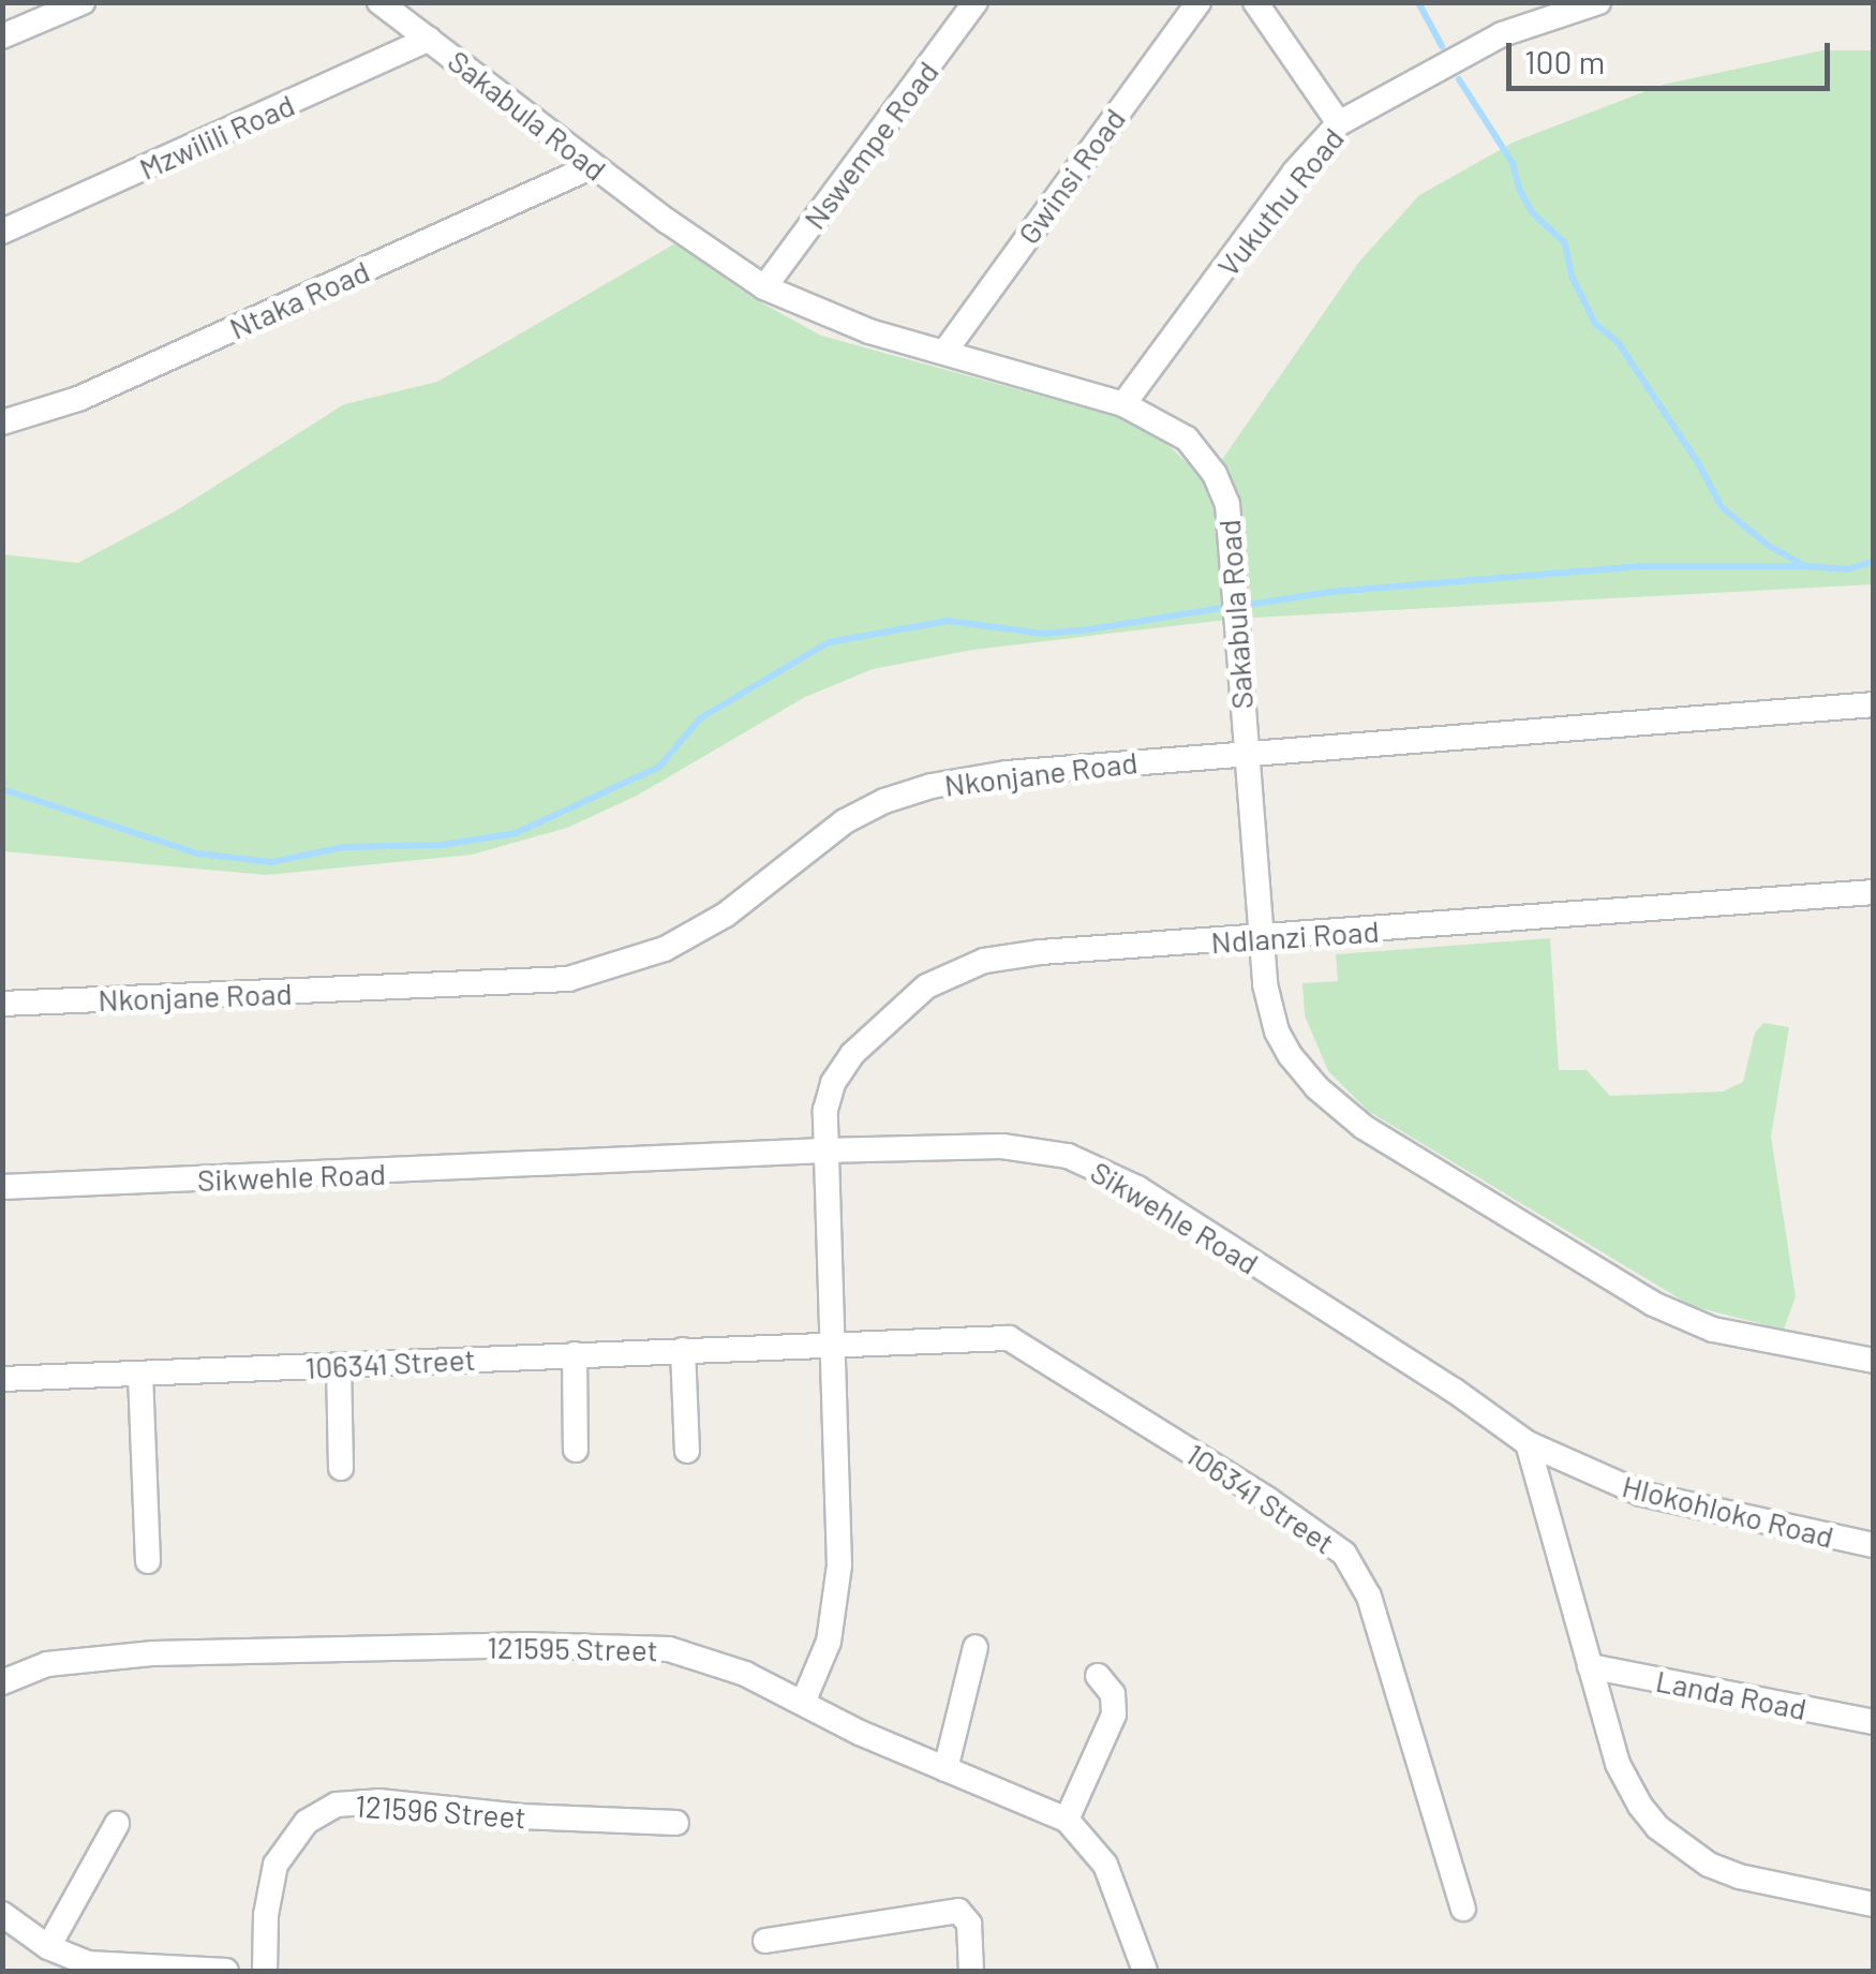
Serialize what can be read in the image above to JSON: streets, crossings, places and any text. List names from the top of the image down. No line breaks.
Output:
{"streets":{"street":["Sakabula Road","Mzwilili Road","Nswempe Road","Gwinsi Road","Vukuthu Road","Ntaka Road","Nkonjane Road","Ndlanzi Road","Sikwehle Road","106341 Street","Hlokohloko Road","121595 Street","Landa Road","121596 Street"]},"crossings":[["Sakabula Road","Mzwilili Road"],["Sakabula Road","Nswempe Road"],["Sakabula Road","Gwinsi Road"],["Sakabula Road","Vukuthu Road"],["Sakabula Road","Ntaka Road"],["Sakabula Road","Nkonjane Road"],["Sakabula Road","Ndlanzi Road"],["Ndlanzi Road","Sikwehle Road"],["Sikwehle Road","Hlokohloko Road"]],"scale_bar":"100 m"}
